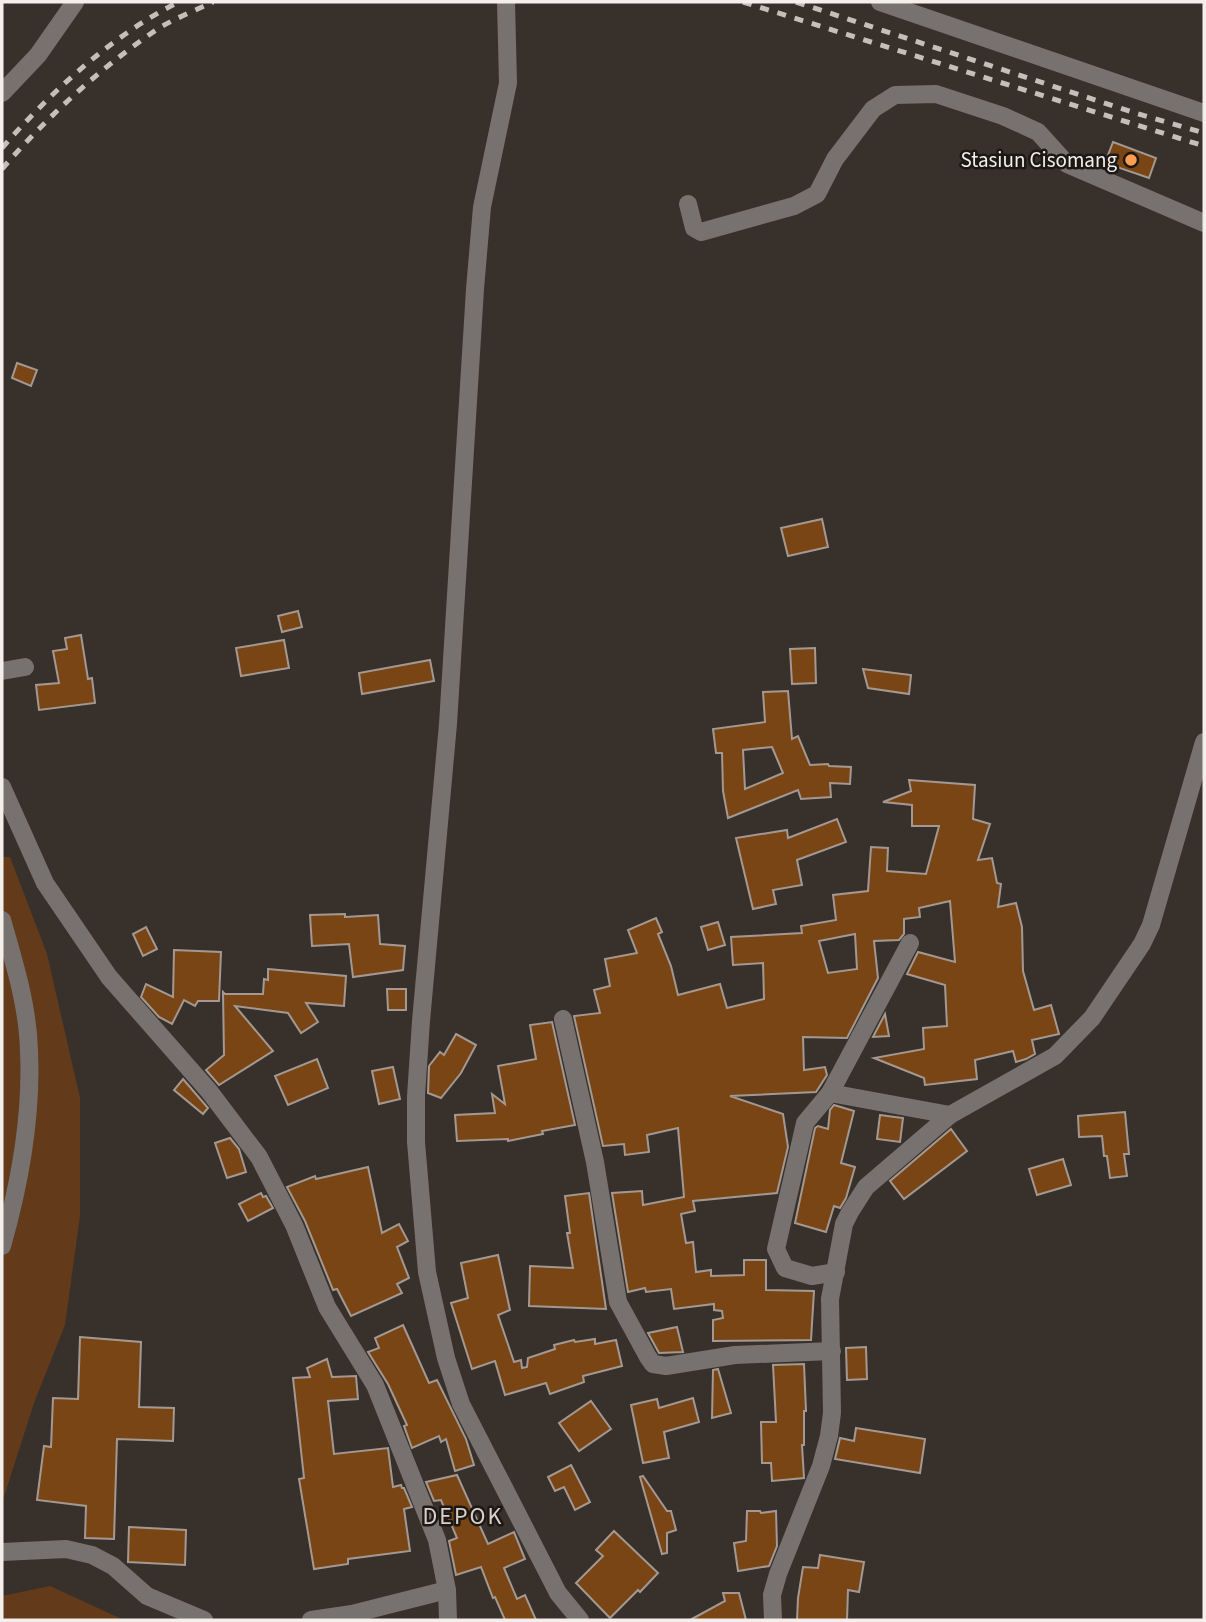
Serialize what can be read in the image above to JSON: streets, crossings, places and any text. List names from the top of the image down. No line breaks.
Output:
{"districts":["DEPOK"],"places":["Stasiun Cisomang"]}
